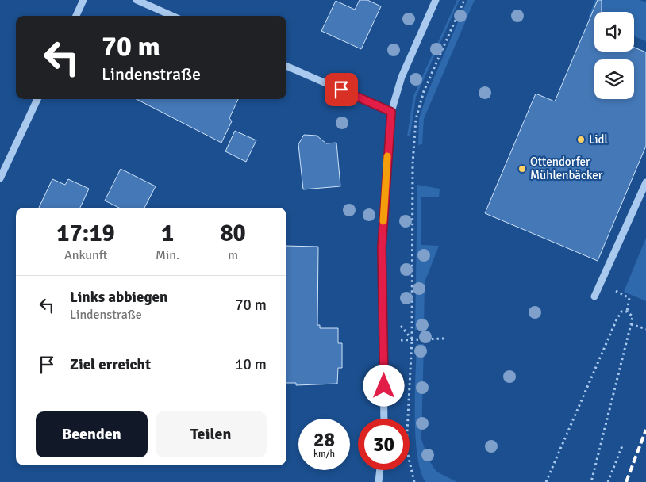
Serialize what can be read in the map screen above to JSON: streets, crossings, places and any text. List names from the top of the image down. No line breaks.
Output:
{"places":["Lidl","Ottendorfer Mühlenbäcker"],"page":{"turn":["70 m","Lindenstraße"],"eta":["17:19","Ankunft","1","Min.","80","m"],"list":[{"name":"Links abbiegen","note":"Lindenstraße","value":"70 m"},{"name":"Ziel erreicht","value":"10 m"}],"buttons":["Beenden","Teilen"],"speed":"28 km/h","limit":"30"}}
